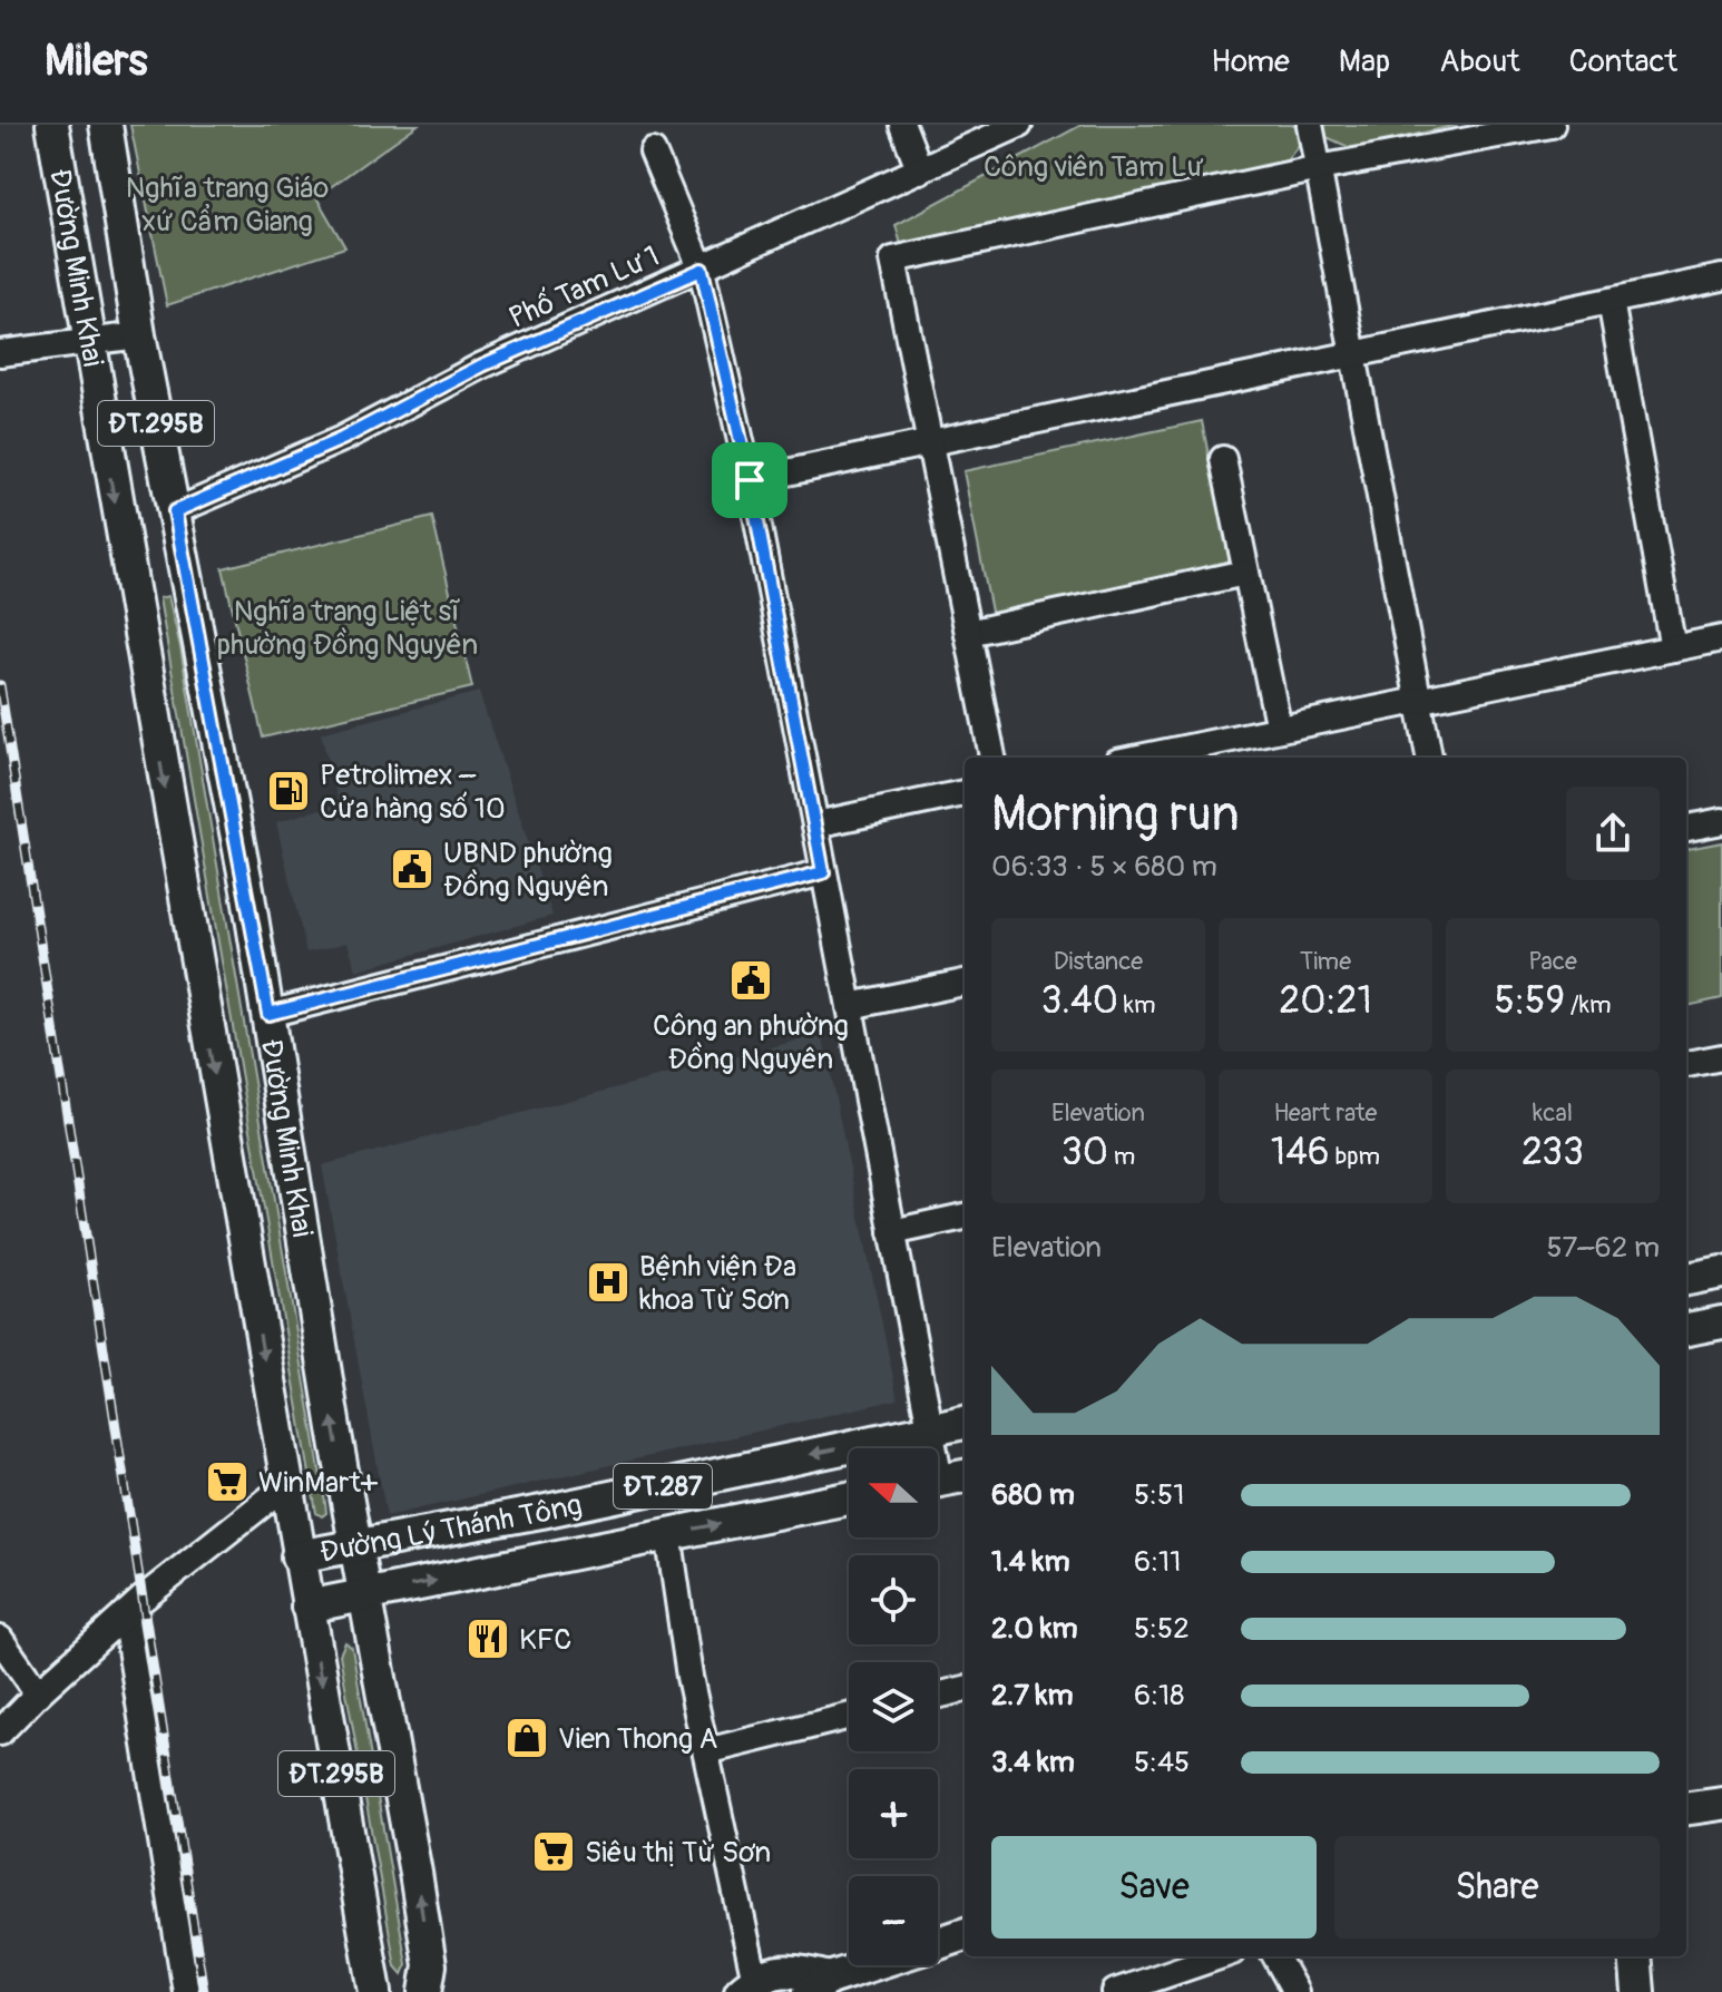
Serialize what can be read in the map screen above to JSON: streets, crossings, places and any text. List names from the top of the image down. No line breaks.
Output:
{"streets":{"main road":["Đường Minh Khai","ĐT.295B","ĐT.287","Đường Lý Thánh Tông"],"street":["Phố Tam Lư 1"]},"crossings":[["Đường Minh Khai","Phố Tam Lư 1"],["Đường Minh Khai","Đường Lý Thánh Tông"]],"parks":["Công viên Tam Lư","Nghĩa trang Giáo xứ Cẩm Giang","Nghĩa trang Liệt sĩ phường Đồng Nguyên"],"places":{"fuel station":["Petrolimex – Cửa hàng số 10"],"public building":["UBND phường Đồng Nguyên","Công an phường Đồng Nguyên"],"hospital":["Bệnh viện Đa khoa Từ Sơn"],"supermarket":["WinMart+","Siêu thị Từ Sơn"],"restaurant":["KFC"],"shop":["Vien Thong A"]},"north":"left","page":{"header":"Milers","nav":["Home","Map","About","Contact"],"heading":["Morning run","06:33 · 5 × 680 m"],"stats":[["Distance","3.40 km"],["Time","20:21"],["Pace","5:59 /km"],["Elevation","30 m"],["Heart rate","146 bpm"],["kcal","233"]],"chart":["Elevation","57–62 m"],"map_buttons":["+","−"],"list":[{"name":"680 m","note":"5:51"},{"name":"1.4 km","note":"6:11"},{"name":"2.0 km","note":"5:52"},{"name":"2.7 km","note":"6:18"},{"name":"3.4 km","note":"5:45"}],"buttons":["Save","Share"]}}
